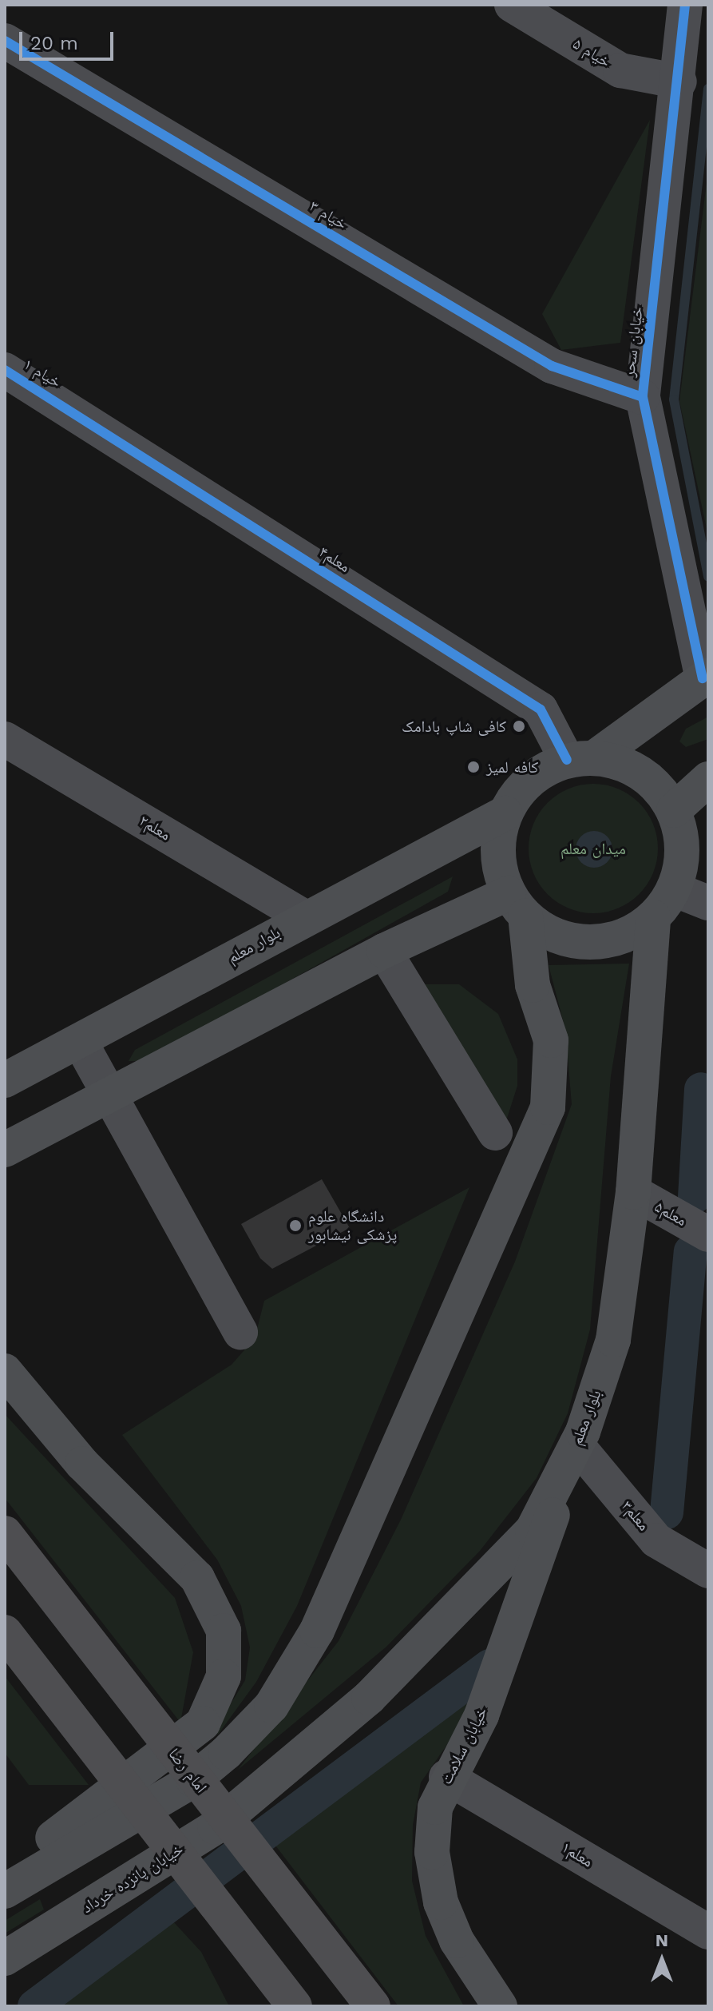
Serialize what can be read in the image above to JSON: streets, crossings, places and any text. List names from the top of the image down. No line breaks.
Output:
{"streets":{"highway":["امام رضا"],"main road":["بلوار معلم","خیابان سلامت","خیابان پانزده خرداد"],"street":["خیام ۵","خیام ۳","خیابان سحر","خیام ۱","معلم۴","معلم۲","معلم۵","معلم۳","معلم۱"]},"crossings":[["خیام ۵","خیابان سحر"],["خیام ۳","خیابان سحر"],["خیام ۱","معلم۴"],["معلم۴","بلوار معلم"],["معلم۲","بلوار معلم"],["بلوار معلم","معلم۵"],["بلوار معلم","معلم۳"],["بلوار معلم","خیابان سلامت"],["بلوار معلم","خیابان پانزده خرداد"],["معلم۳","خیابان سلامت"],["خیابان سلامت","معلم۱"]],"parks":["میدان معلم"],"places":["کافی شاپ بادامک","کافه لمیز","دانشگاه علوم پزشکی نیشابور"],"scale_bar":"20 m","north":"top"}
